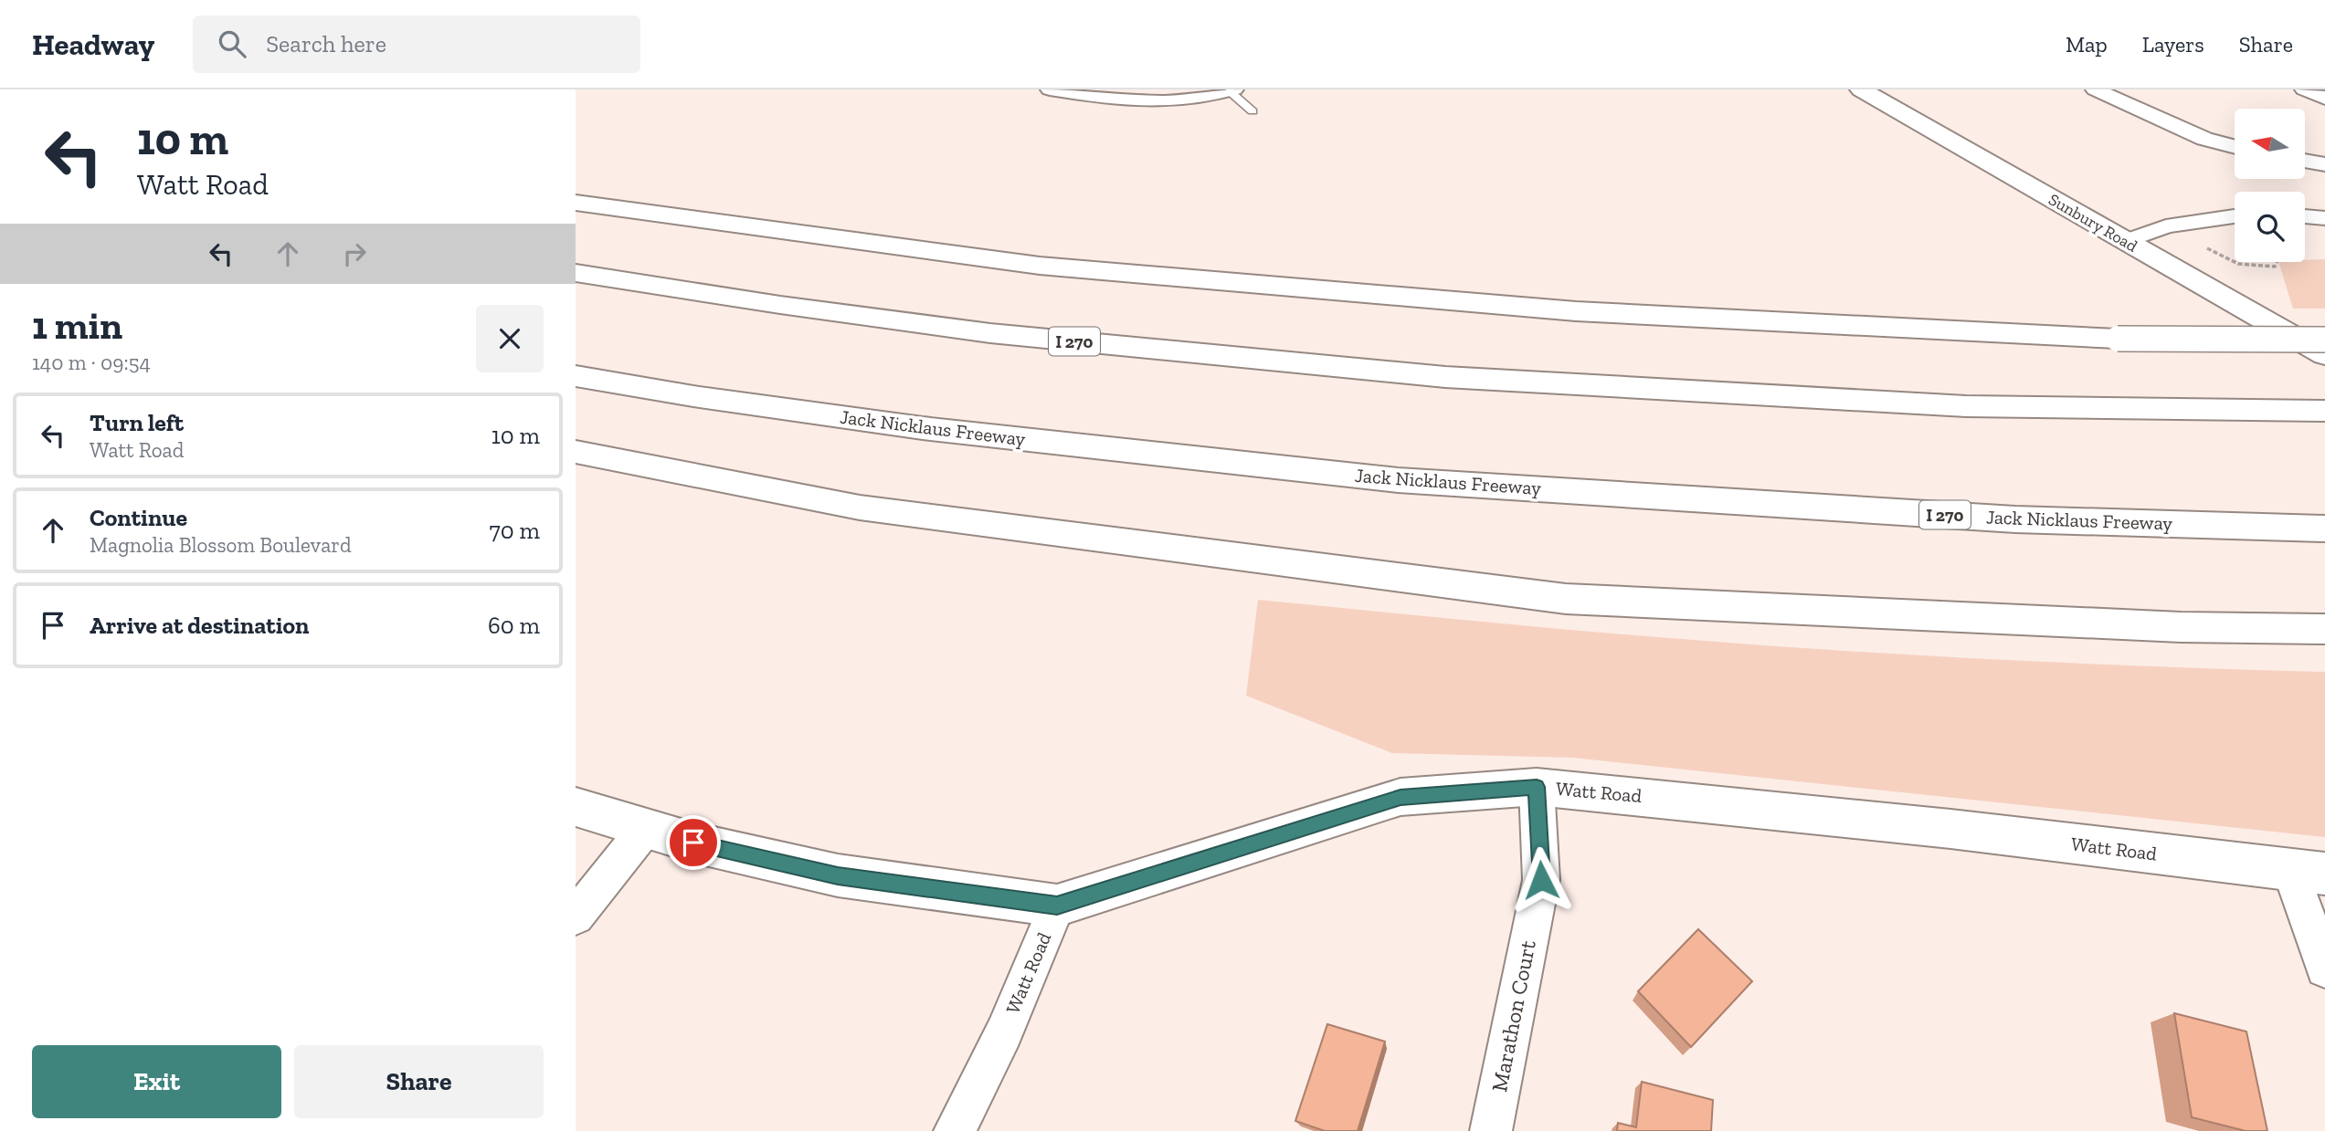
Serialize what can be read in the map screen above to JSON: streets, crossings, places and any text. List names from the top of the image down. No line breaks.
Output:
{"streets":{"main road":["Sunbury Road","I 270","Jack Nicklaus Freeway","Watt Road"],"street":["Marathon Court"]},"crossings":[["Watt Road","Marathon Court"]],"north":"left","page":{"header":"Headway","search":"Search here","nav":["Map","Layers","Share"],"turn":["10 m","Watt Road"],"heading":["1 min","140 m · 09:54"],"list":[{"name":"Turn left","note":"Watt Road","value":"10 m"},{"name":"Continue","note":"Magnolia Blossom Boulevard","value":"70 m"},{"name":"Arrive at destination","value":"60 m"}],"buttons":["Exit","Share"]}}
